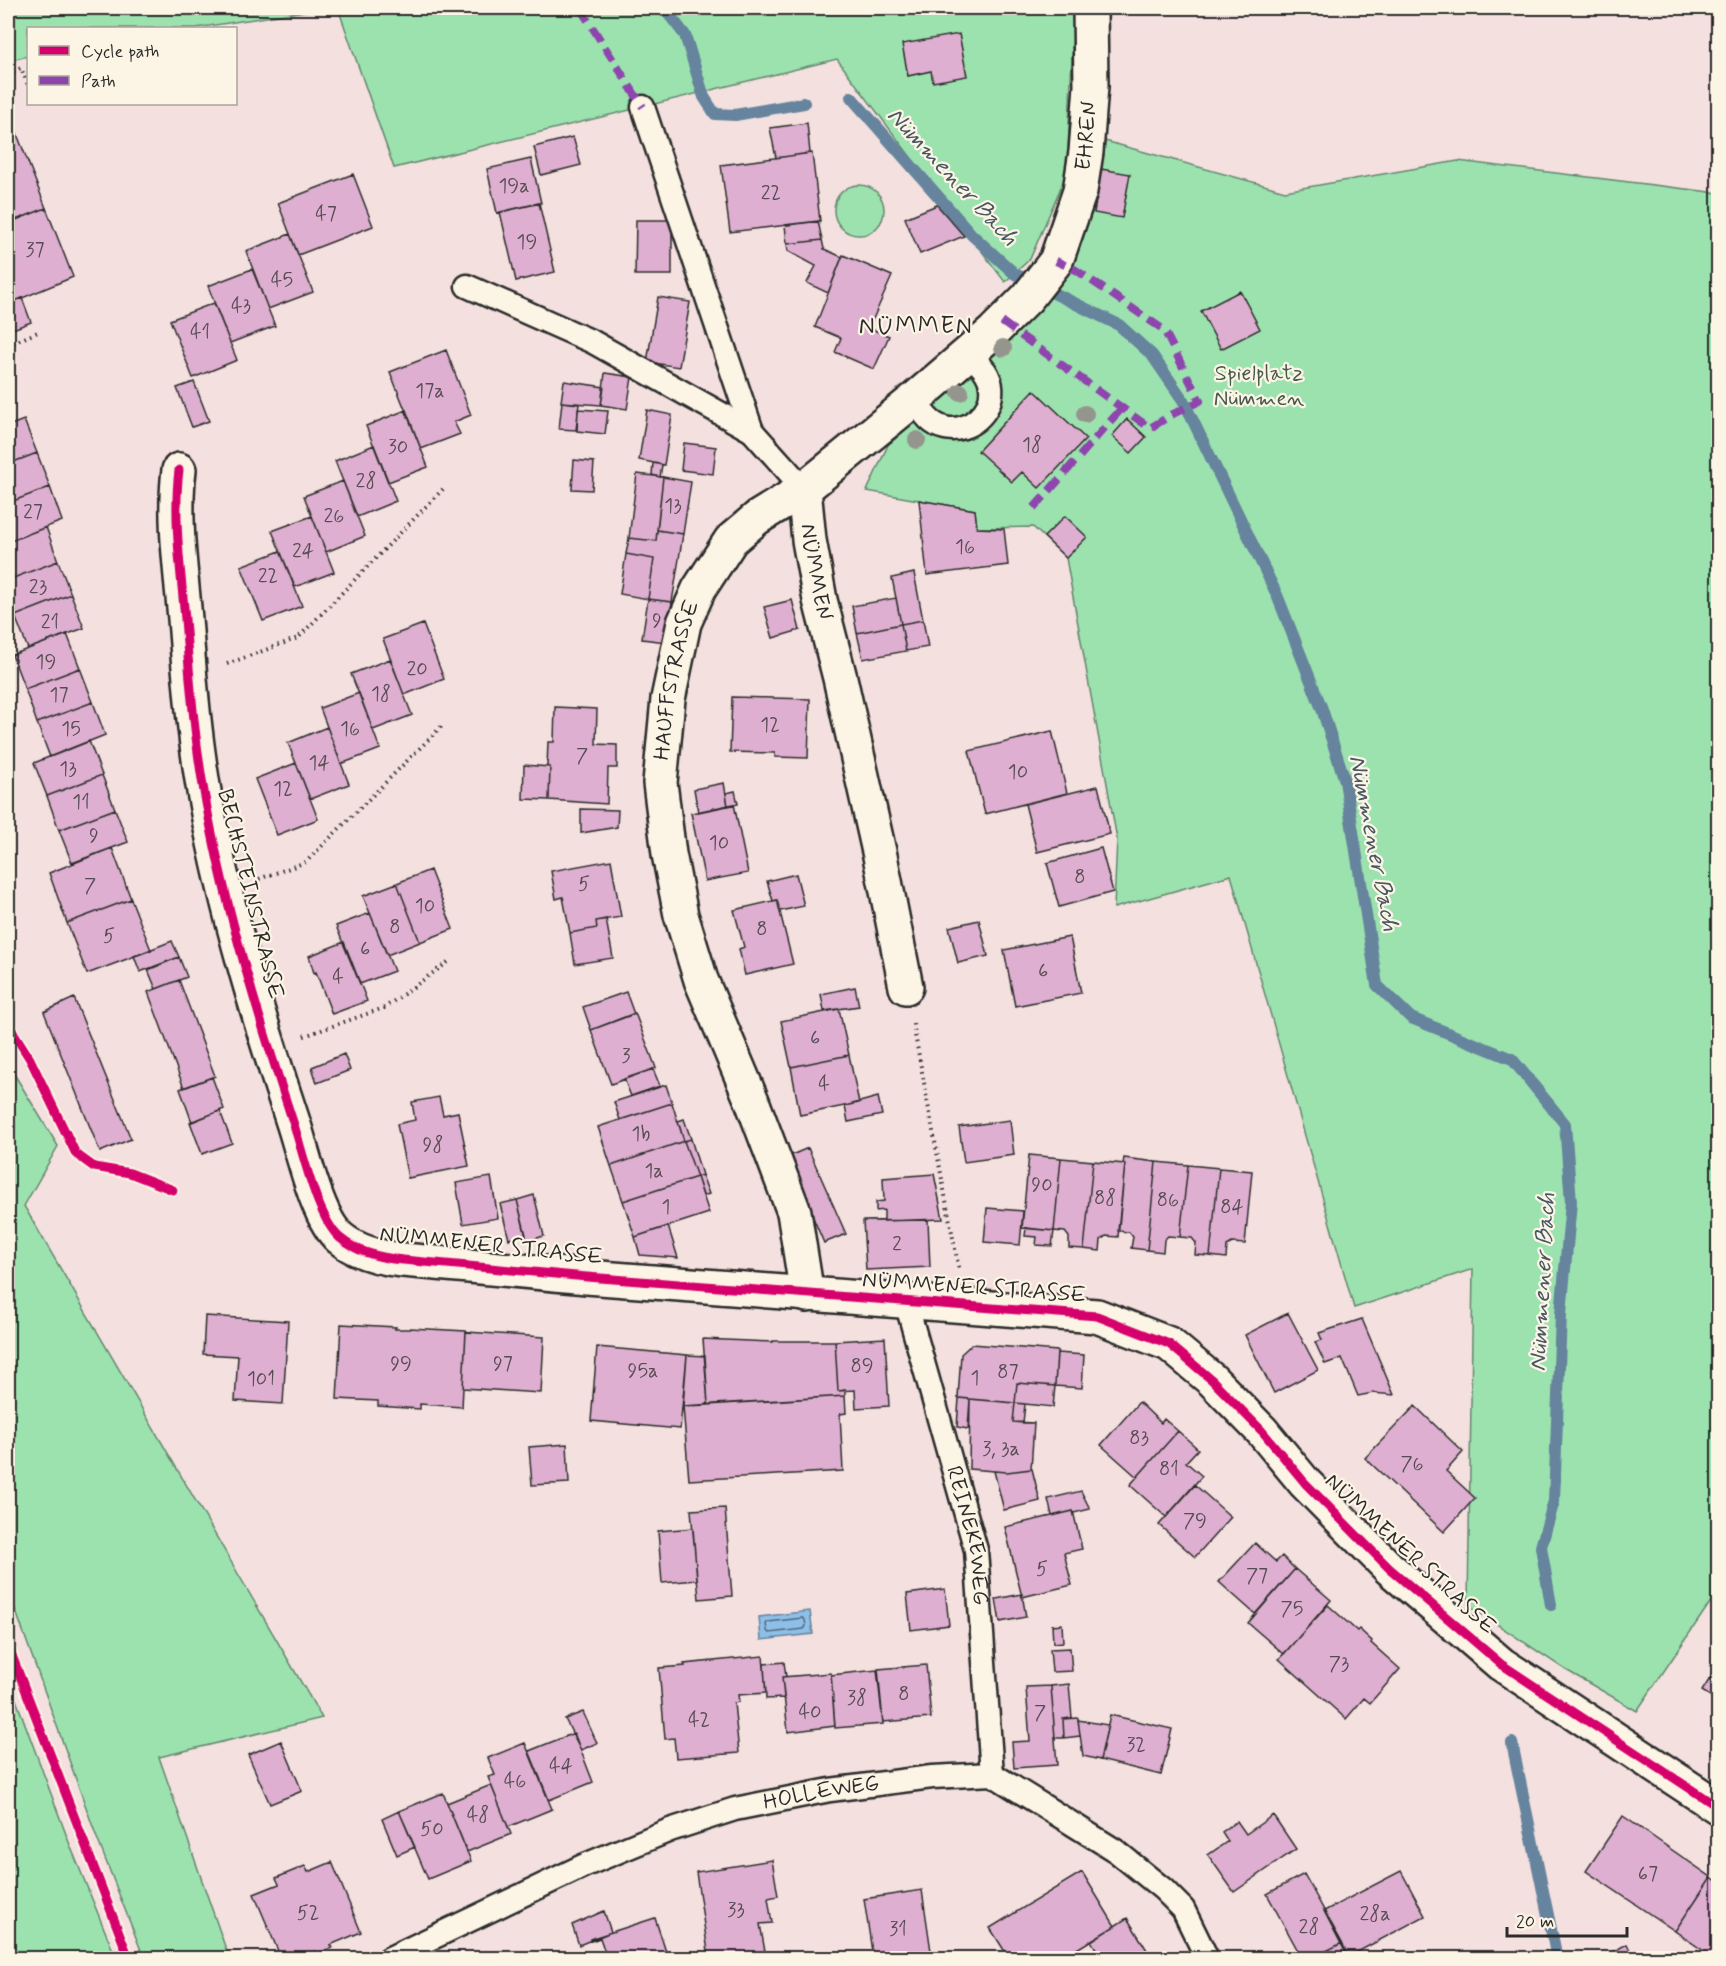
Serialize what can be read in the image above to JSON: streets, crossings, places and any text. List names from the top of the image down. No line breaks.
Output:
{"streets":{"street":["EHREN","NÜMMEN","HAUFFSTRASSE","BECHSTEINSTRASSE","NÜMMENER STRASSE"],"lane":["REINEKEWEG","HOLLEWEG"]},"crossings":[["NÜMMEN","HAUFFSTRASSE"],["HAUFFSTRASSE","NÜMMENER STRASSE"],["BECHSTEINSTRASSE","NÜMMENER STRASSE"],["NÜMMENER STRASSE","REINEKEWEG"],["REINEKEWEG","HOLLEWEG"]],"districts":["NÜMMEN"],"water":["Nümmener Bach"],"parks":["Spielplatz Nümmen"],"house_numbers":["19a","22","47","19","37","45","43","41","17a","18","30","28","13","27","26","16","24","22","23","9","21","19","20","18","17","12","15","16","7","14","13","10","12","11","9","10","8","5","7","10","8","8","5","6","6","4","6","3","4","1b","98","1a","90","88","86","1","84","2","99","97","89","95a","87","1","101","83","3, 3a","76","81","79","5","77","75","73","8","38","40","7","42","32","44","46","48","50","67","33","52","28a","28","31"],"legend":["Cycle path","Path"],"scale_bar":"20 m"}
